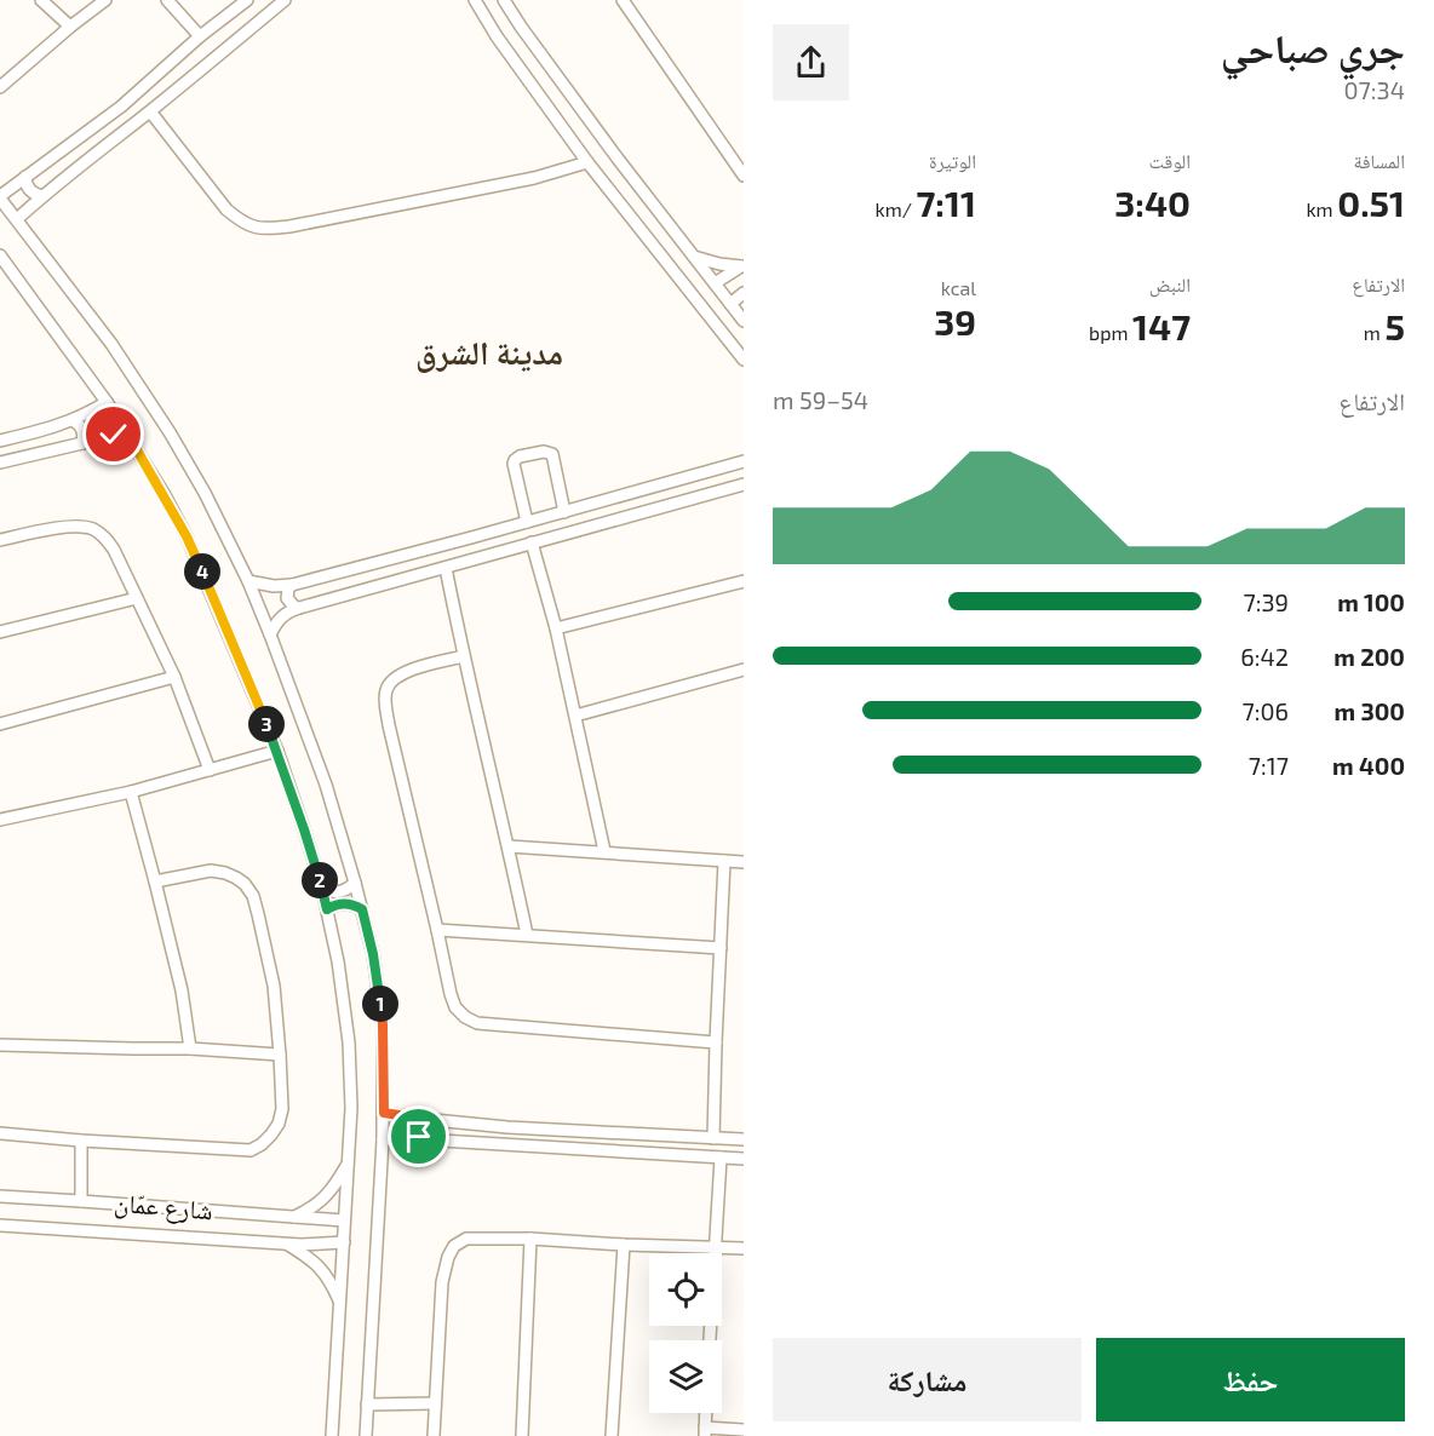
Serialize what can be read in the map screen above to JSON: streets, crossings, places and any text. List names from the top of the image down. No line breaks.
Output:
{"streets":{"street":["شارع عمّان"]},"districts":["مدينة الشرق"],"page":{"heading":["جري صباحي","07:34"],"stats":[["المسافة","0.51 km"],["الوقت","3:40"],["الوتيرة","7:11 /km"],["الارتفاع","5 m"],["النبض","147 bpm"],["kcal","39"]],"chart":["الارتفاع","54–59 m"],"pins":["4","3","2","1"],"list":[{"name":"100 m","note":"7:39"},{"name":"200 m","note":"6:42"},{"name":"300 m","note":"7:06"},{"name":"400 m","note":"7:17"}],"buttons":["حفظ","مشاركة"]}}
